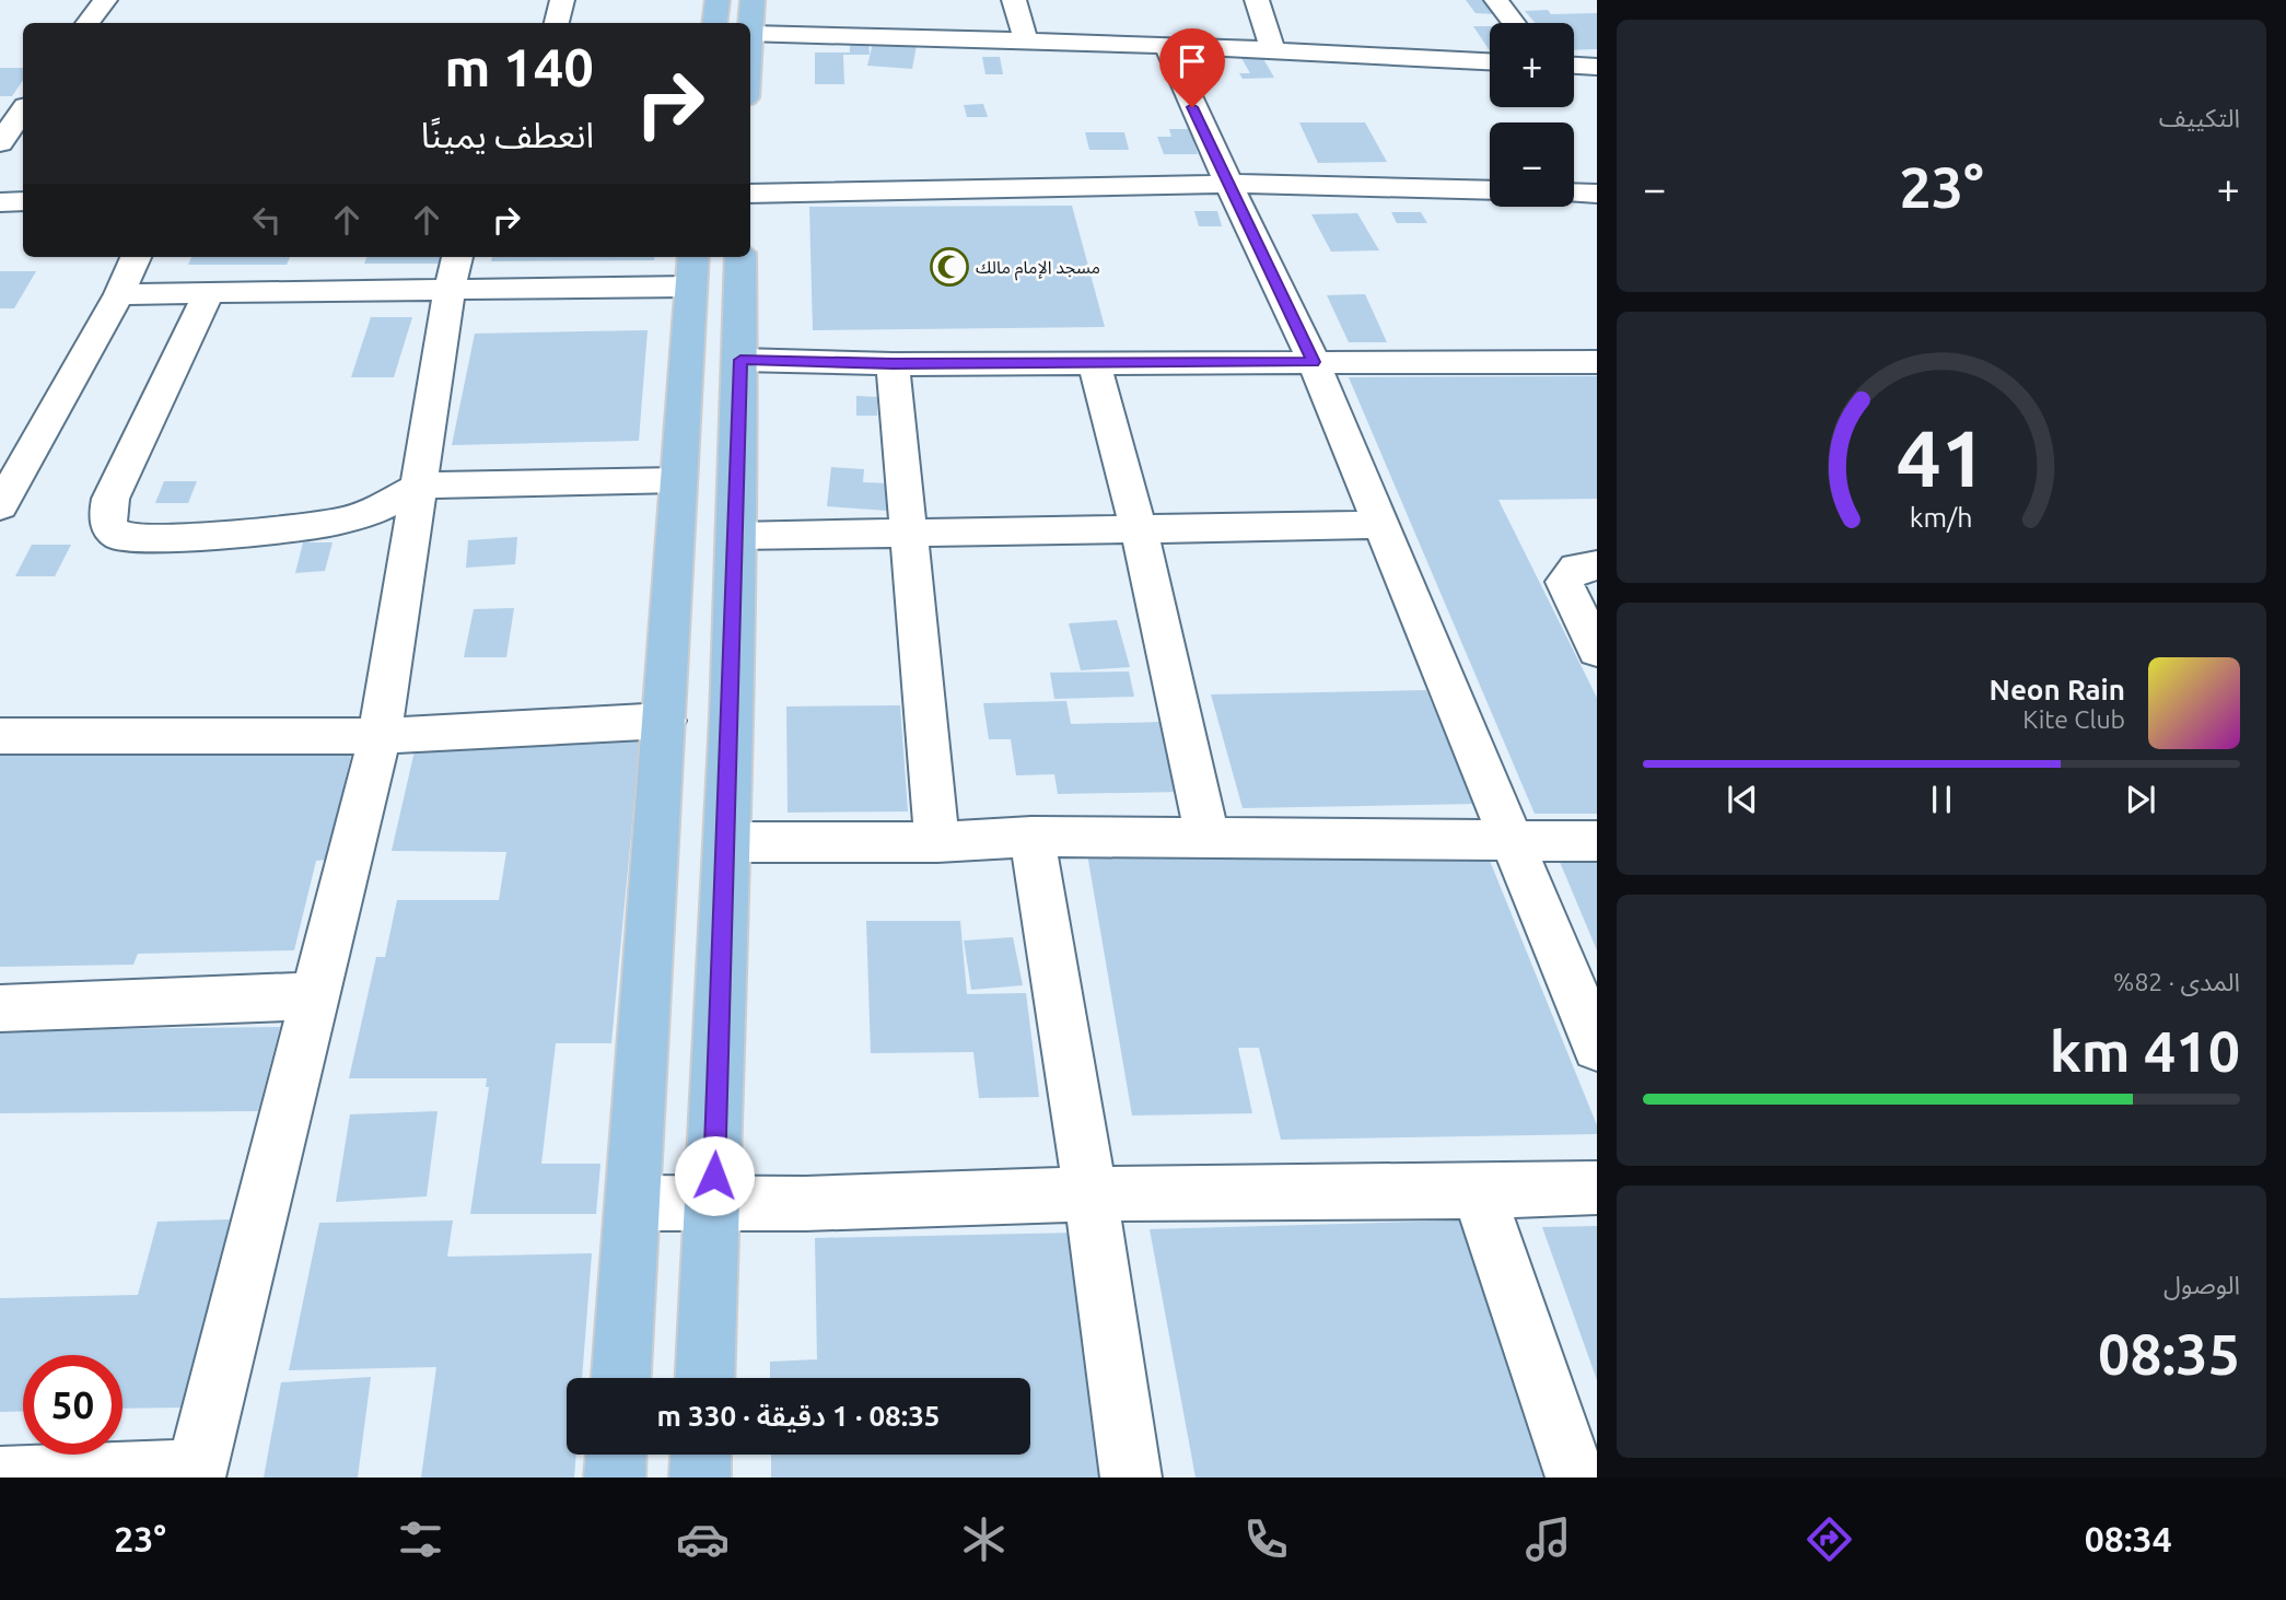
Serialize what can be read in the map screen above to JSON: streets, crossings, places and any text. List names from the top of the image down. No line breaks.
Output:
{"places":{"mosque":["مسجد الإمام مالك"]},"page":{"tile":["التكييف",["المدى · 82%","410 km"],["الوصول","08:35"]],"map_buttons":["+","−"],"turn":["140 m","انعطف يمينًا"],"heat":["−","23°","+"],"song":["Neon Rain","Kite Club"],"limit":"50","trip":"08:35 · 1 دقيقة · 330 m","tabs":["08:34","23°"],"gauge":["41","km/h"]}}
